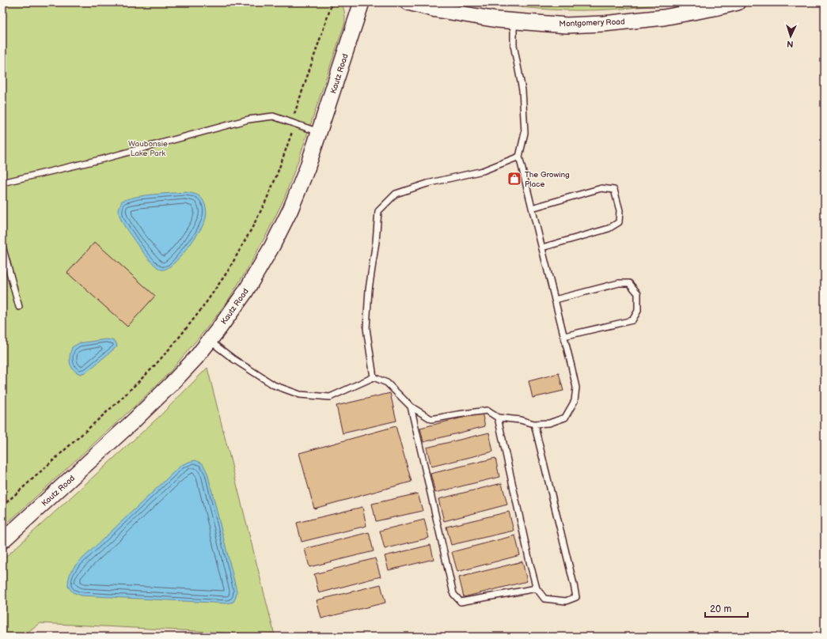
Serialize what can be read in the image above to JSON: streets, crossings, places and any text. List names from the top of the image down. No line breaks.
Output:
{"streets":{"street":["Montgomery Road","Kautz Road"]},"parks":["Waubonsie Lake Park"],"places":{"shop":["The Growing Place"]},"scale_bar":"20 m","north":"bottom"}
